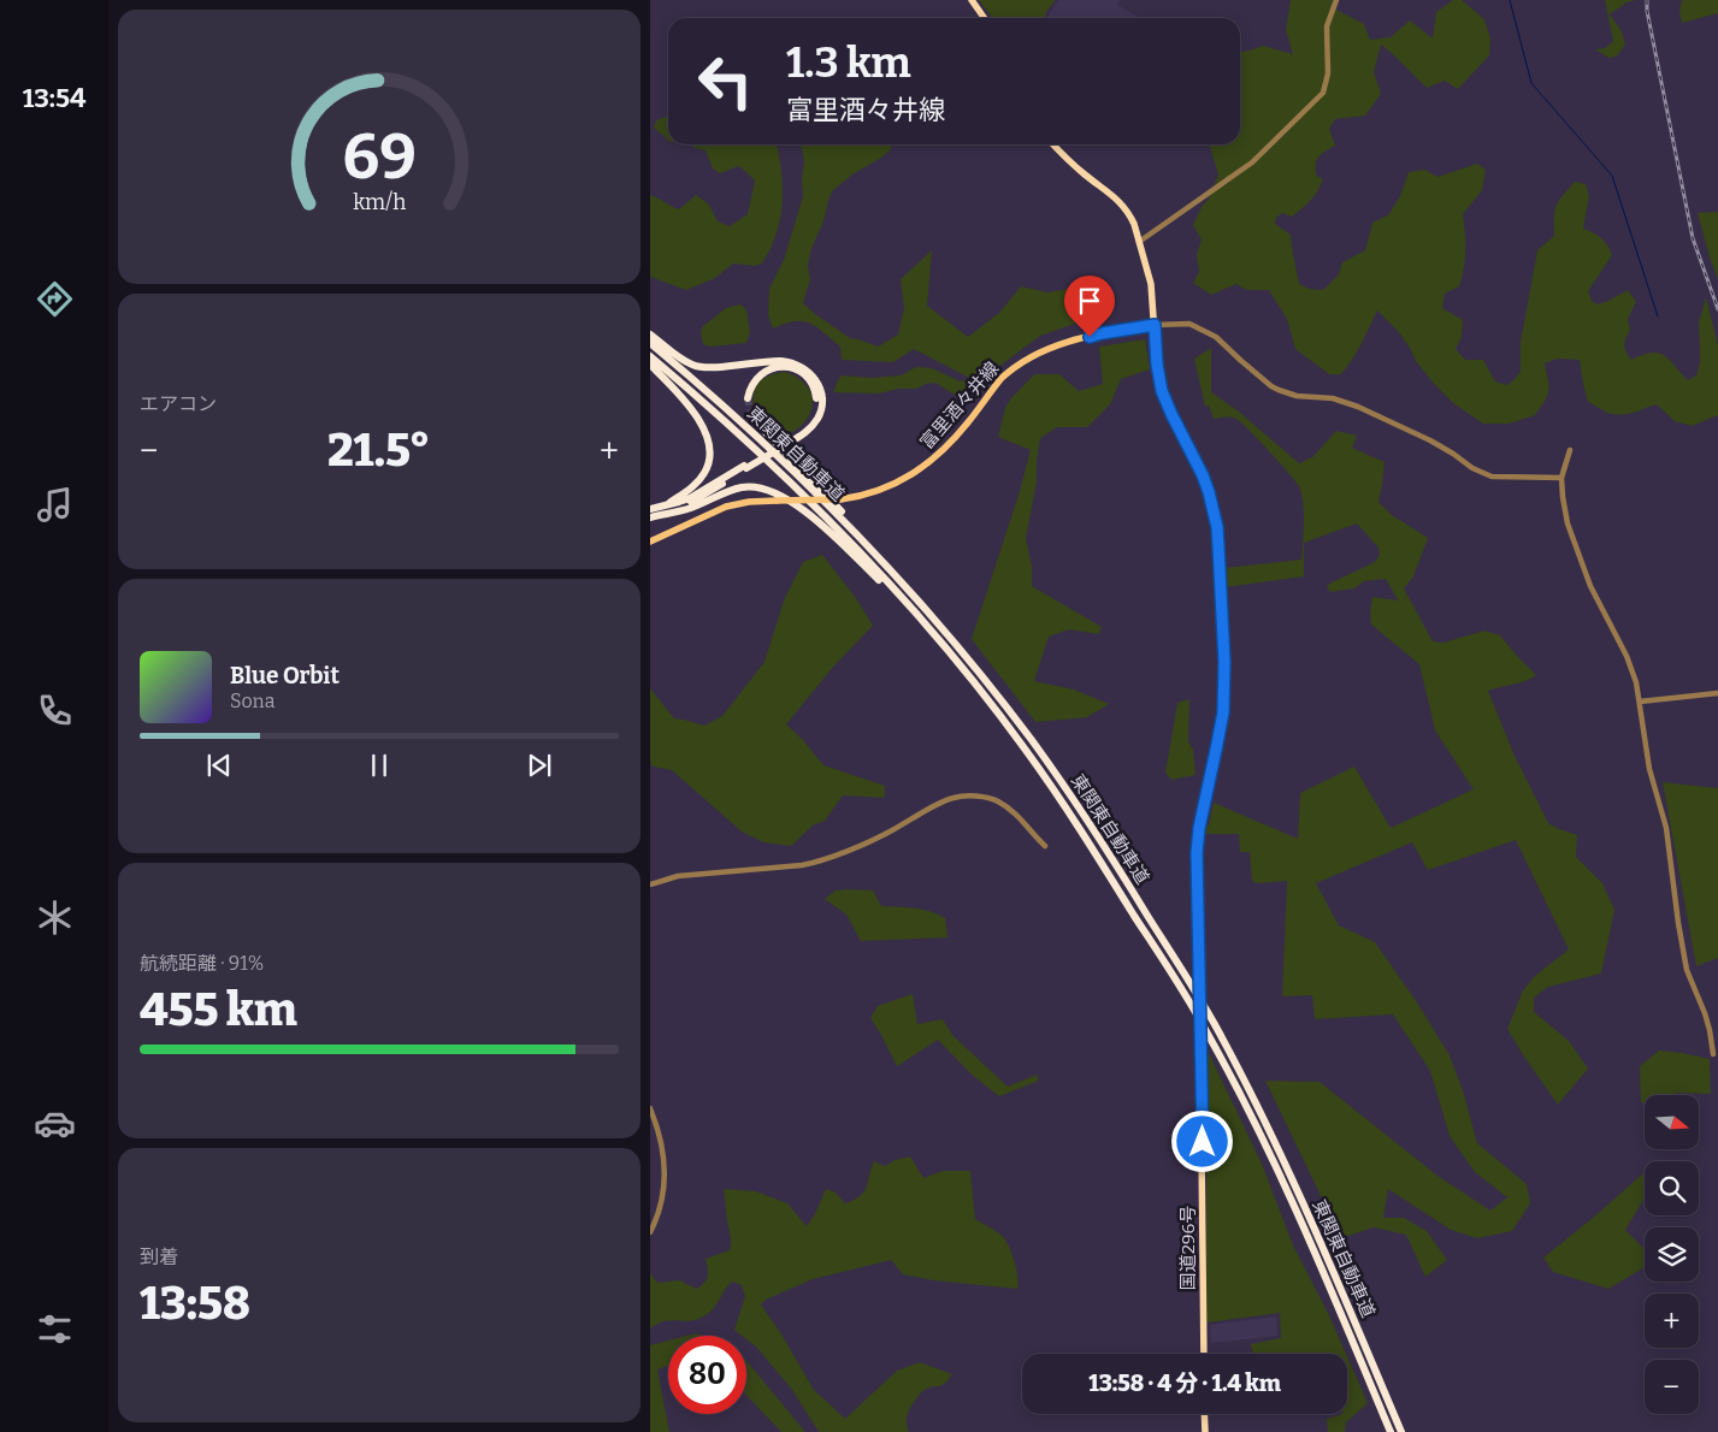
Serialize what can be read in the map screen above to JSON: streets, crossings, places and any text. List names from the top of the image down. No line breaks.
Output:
{"streets":{"highway":["東関東自動車道","国道296号"],"main road":["富里酒々井線"]},"crossings":[["富里酒々井線","国道296号"]],"north":"right","page":{"tabs":"13:54","turn":["1.3 km","富里酒々井線"],"tile":["エアコン",["航続距離 · 91%","455 km"],["到着","13:58"]],"heat":["−","21.5°","+"],"song":["Blue Orbit","Sona"],"map_buttons":["+","−"],"limit":"80","trip":"13:58 · 4 分 · 1.4 km","gauge":["69","km/h"]}}
